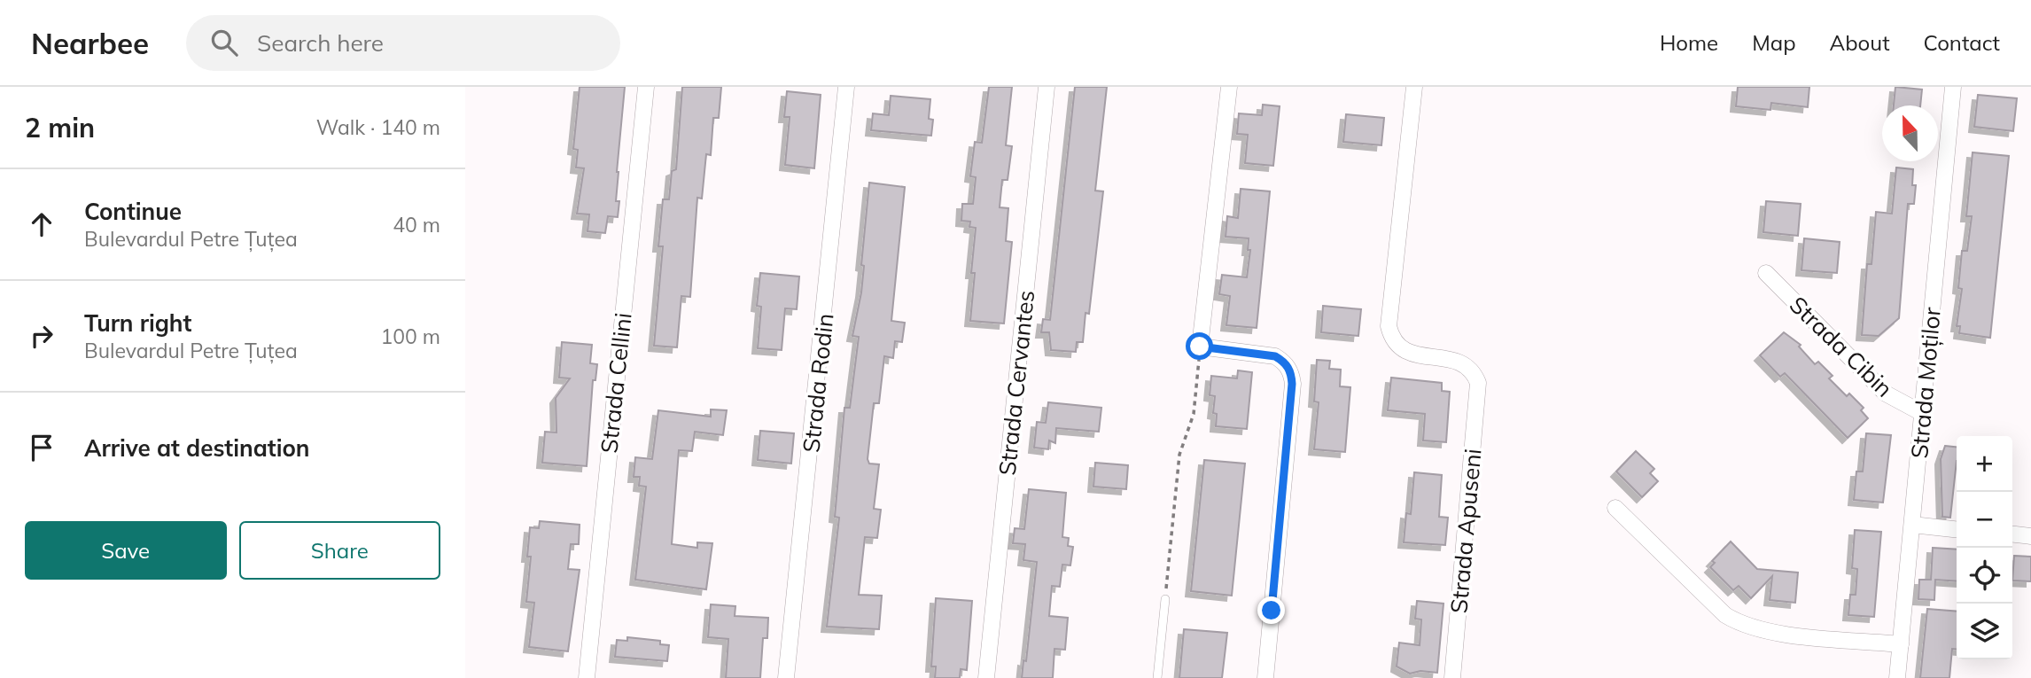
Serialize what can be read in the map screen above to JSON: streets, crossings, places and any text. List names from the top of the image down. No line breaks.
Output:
{"streets":{"street":["Strada Cibin","Strada Cellini","Strada Rodin","Strada Cervantes","Strada Moților","Strada Apuseni"]},"crossings":[["Strada Cibin","Strada Moților"]],"north":"top","page":{"header":"Nearbee","search":"Search here","nav":["Home","Map","About","Contact"],"heading":["2 min","Walk · 140 m"],"list":[["Continue","Bulevardul Petre Țuțea","40 m"],["Turn right","Bulevardul Petre Țuțea","100 m"],"Arrive at destination"],"map_buttons":["+","−"],"buttons":["Save","Share"]}}
